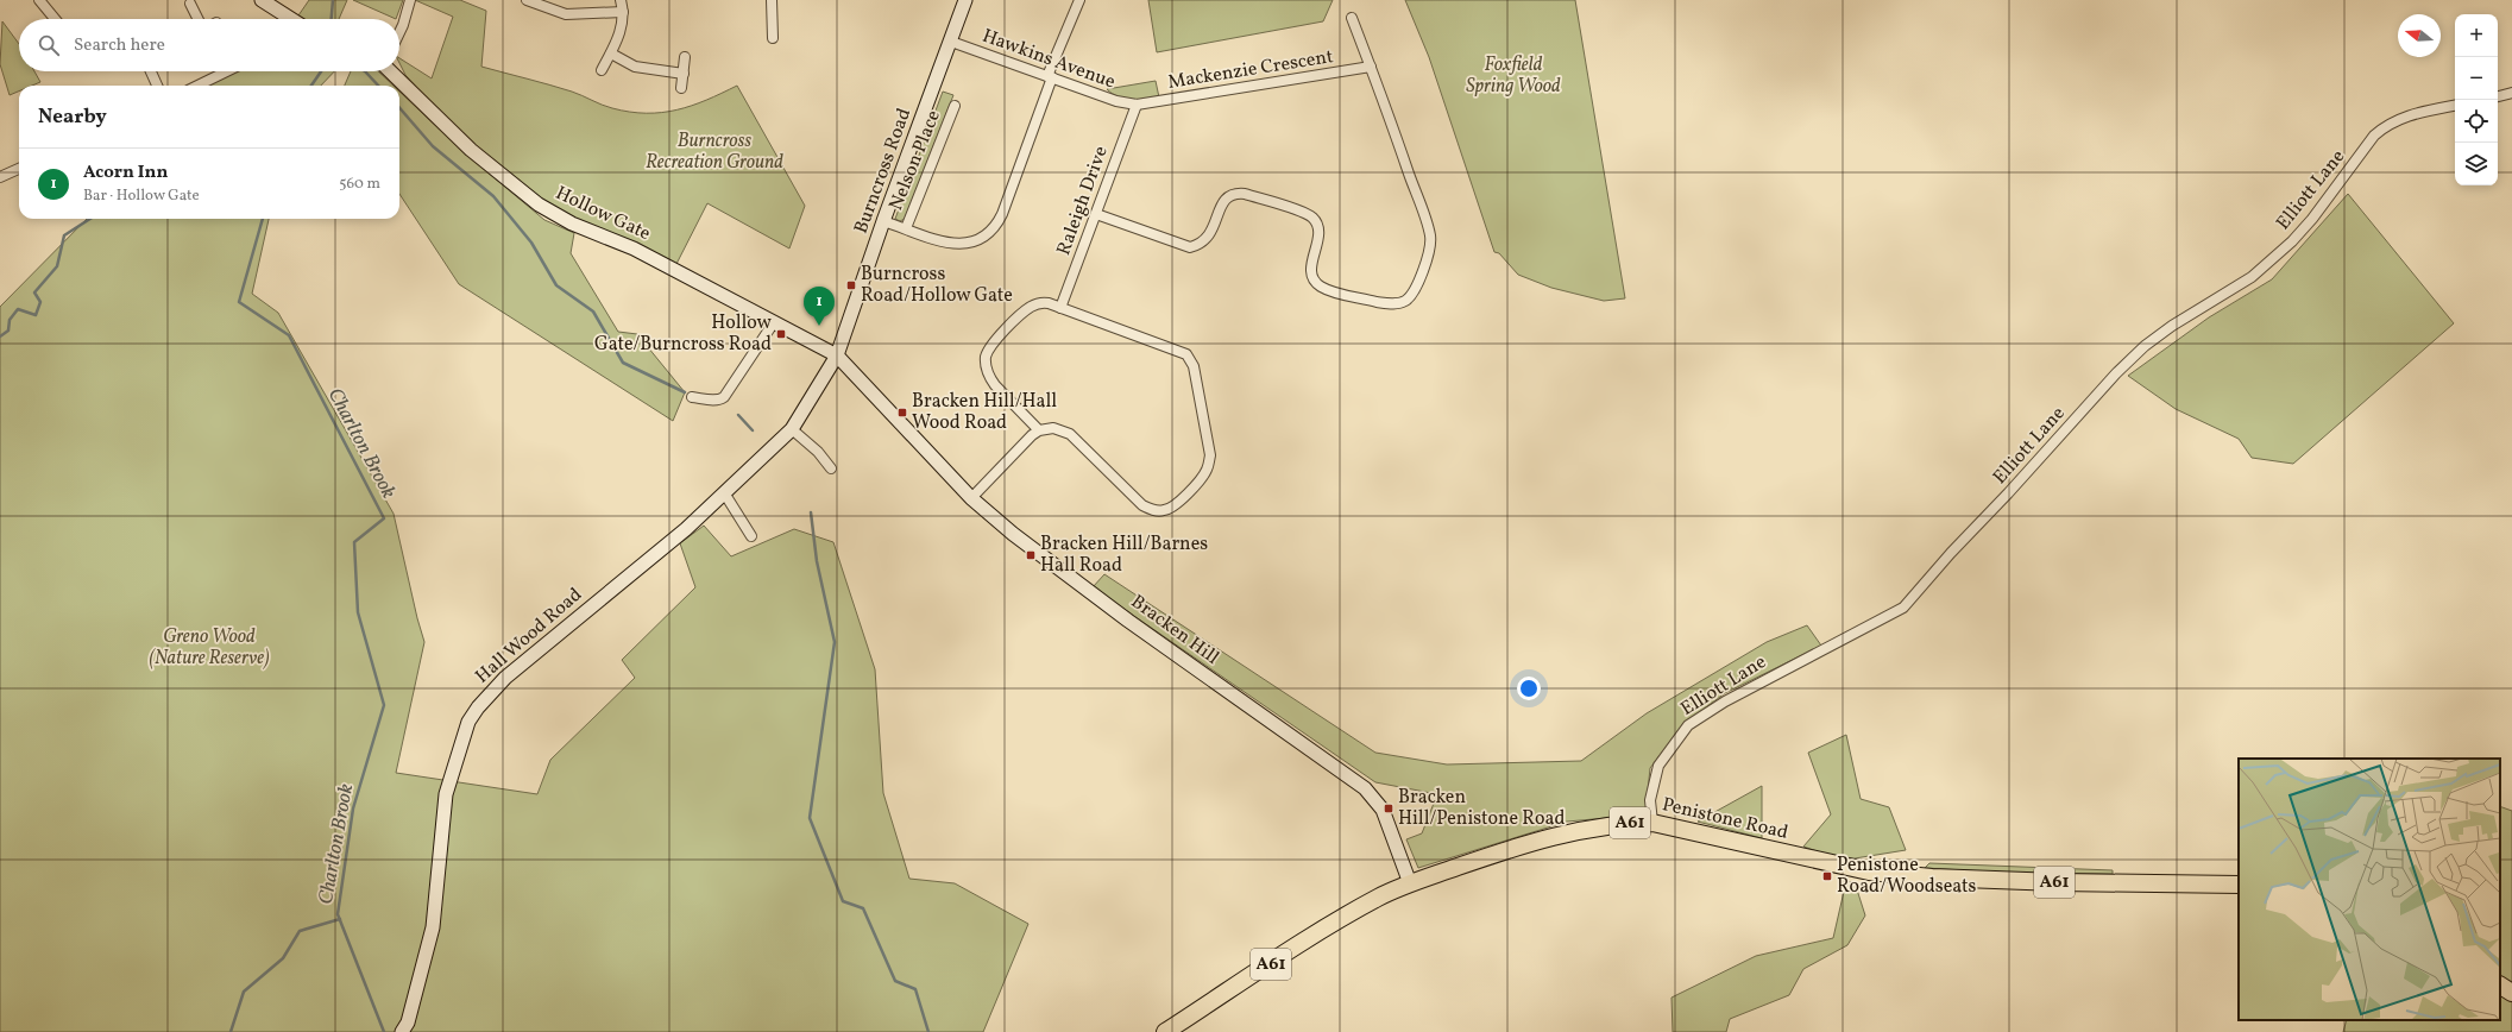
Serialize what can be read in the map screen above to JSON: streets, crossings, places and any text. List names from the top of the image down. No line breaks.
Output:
{"streets":{"highway":["Penistone Road","A61"],"street":["Hawkins Avenue","Mackenzie Crescent","Nelson Place","Burncross Road","Elliott Lane","Raleigh Drive","Hollow Gate","Bracken Hill","Hall Wood Road"]},"crossings":[["Hawkins Avenue","Mackenzie Crescent"],["Hawkins Avenue","Burncross Road"],["Hawkins Avenue","Raleigh Drive"],["Mackenzie Crescent","Raleigh Drive"],["Burncross Road","Hollow Gate"],["Burncross Road","Bracken Hill"],["Burncross Road","Hall Wood Road"],["Elliott Lane","Penistone Road"],["Hollow Gate","Bracken Hill"],["Hollow Gate","Hall Wood Road"],["Bracken Hill","Hall Wood Road"],["Bracken Hill","Penistone Road"]],"water":["Charlton Brook"],"parks":["Foxfield Spring Wood","Burncross Recreation Ground","Greno Wood (Nature Reserve)"],"places":{"transit":["Burncross Road/Hollow Gate","Hollow Gate/Burncross Road","Bracken Hill/Hall Wood Road","Bracken Hill/Barnes Hall Road","Bracken Hill/Penistone Road","Penistone Road/Woodseats"]},"north":"left","page":{"map_buttons":["+","−"],"search":"Search here","heading":"Nearby","list":[{"mark":"1","name":"Acorn Inn","note":"Bar · Hollow Gate","value":"560 m"}],"pins":"1"}}
